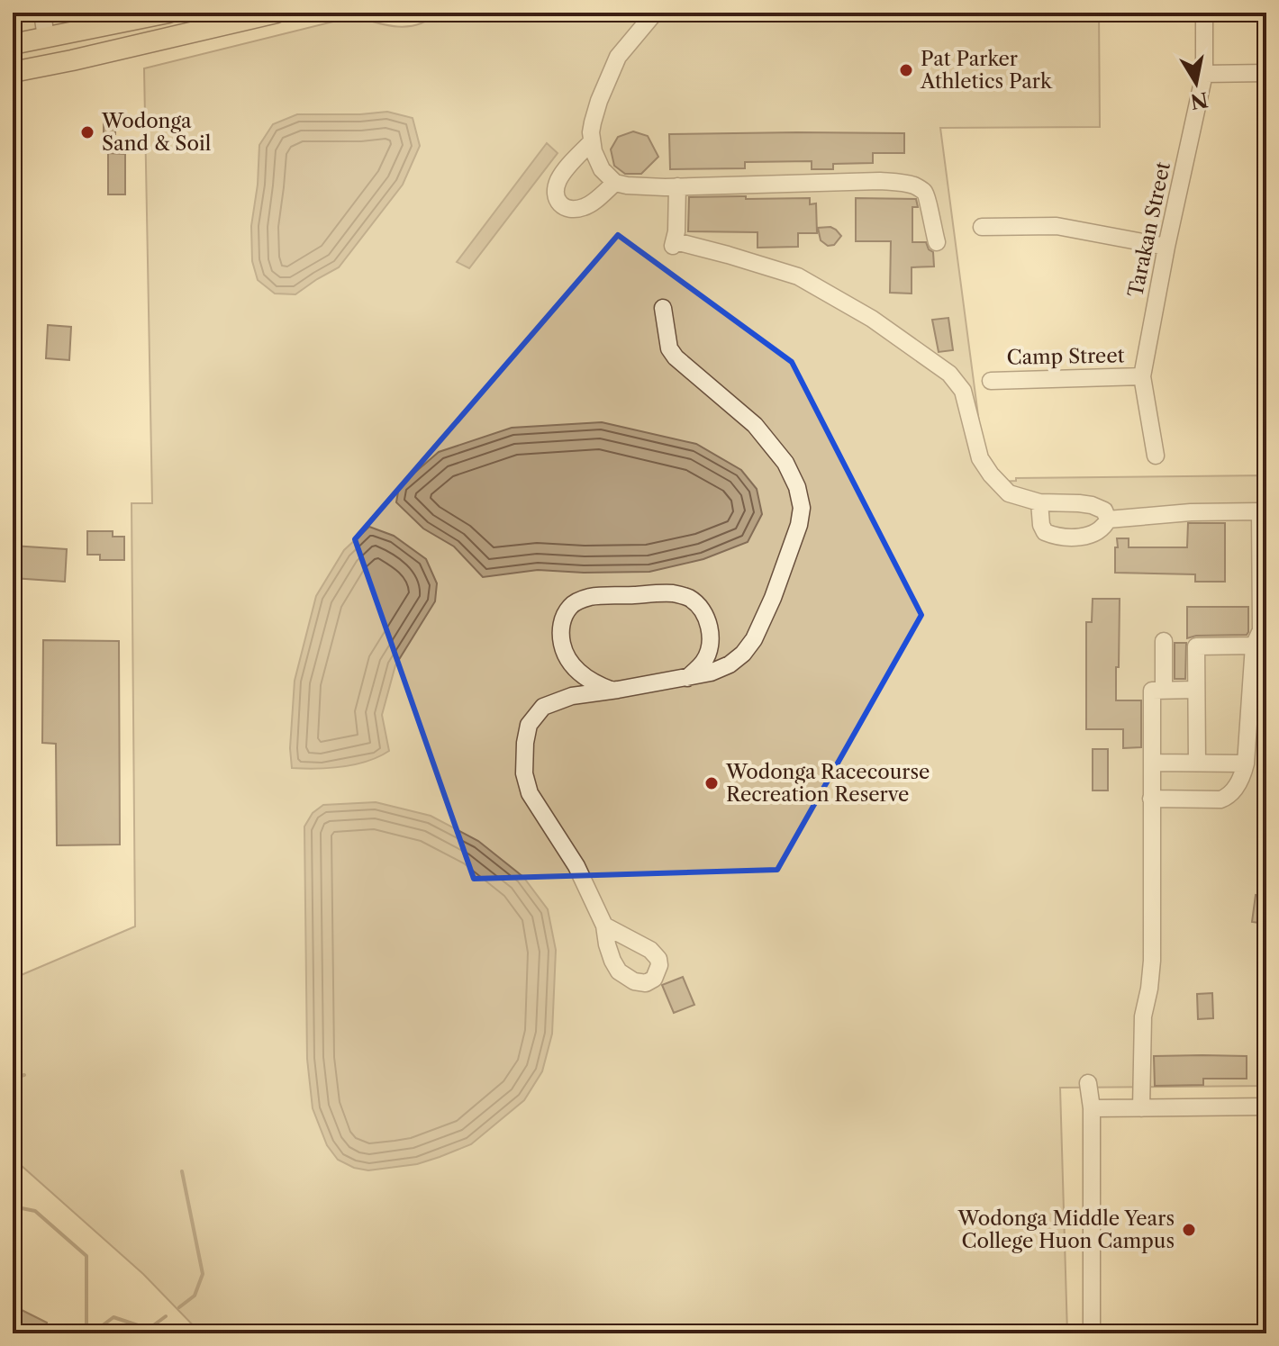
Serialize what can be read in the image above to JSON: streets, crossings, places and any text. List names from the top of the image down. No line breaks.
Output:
{"streets":{"street":["Tarakan Street","Camp Street"]},"crossings":[["Tarakan Street","Camp Street"]],"places":["Pat Parker Athletics Park","Wodonga Sand & Soil","Wodonga Racecourse Recreation Reserve","Wodonga Middle Years College Huon Campus"],"north":"bottom"}
